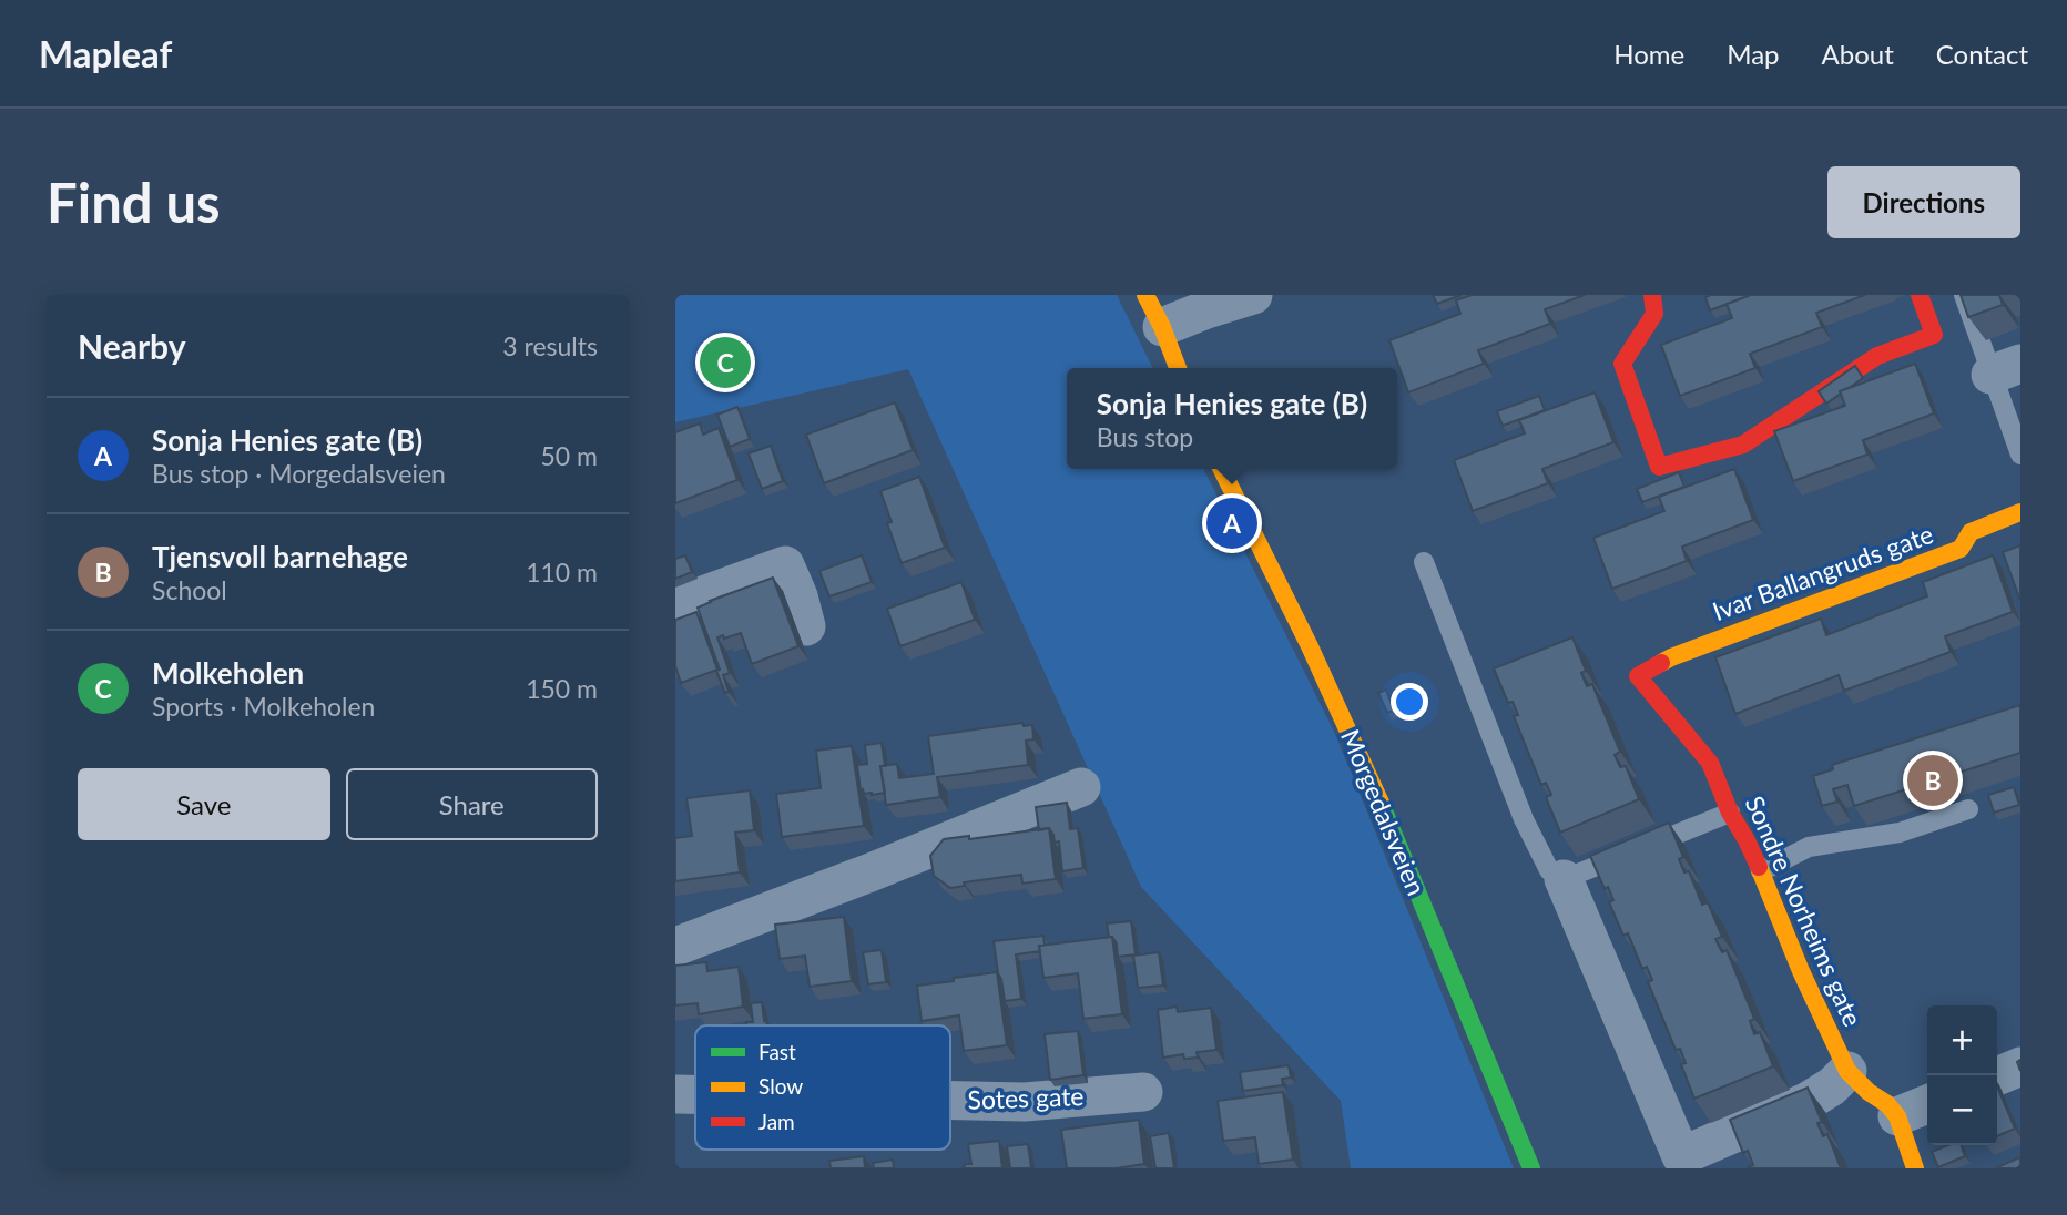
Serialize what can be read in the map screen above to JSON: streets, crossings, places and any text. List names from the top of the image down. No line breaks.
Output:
{"streets":{"street":["Ivar Ballangruds gate","Morgedalsveien","Sondre Norheims gate","Sotes gate"]},"crossings":[["Ivar Ballangruds gate","Sondre Norheims gate"]],"legend":["Fast","Slow","Jam"],"page":{"header":"Mapleaf","nav":["Home","Map","About","Contact"],"buttons":["Directions",["Save","Share"]],"title":"Find us","heading":["Nearby","3 results"],"pins":["C","A","B"],"popup":["Sonja Henies gate (B)","Bus stop"],"list":[{"mark":"A","name":"Sonja Henies gate (B)","note":"Bus stop · Morgedalsveien","value":"50 m"},{"mark":"B","name":"Tjensvoll barnehage","note":"School","value":"110 m"},{"mark":"C","name":"Molkeholen","note":"Sports · Molkeholen","value":"150 m"}],"map_buttons":["+","−"]}}
